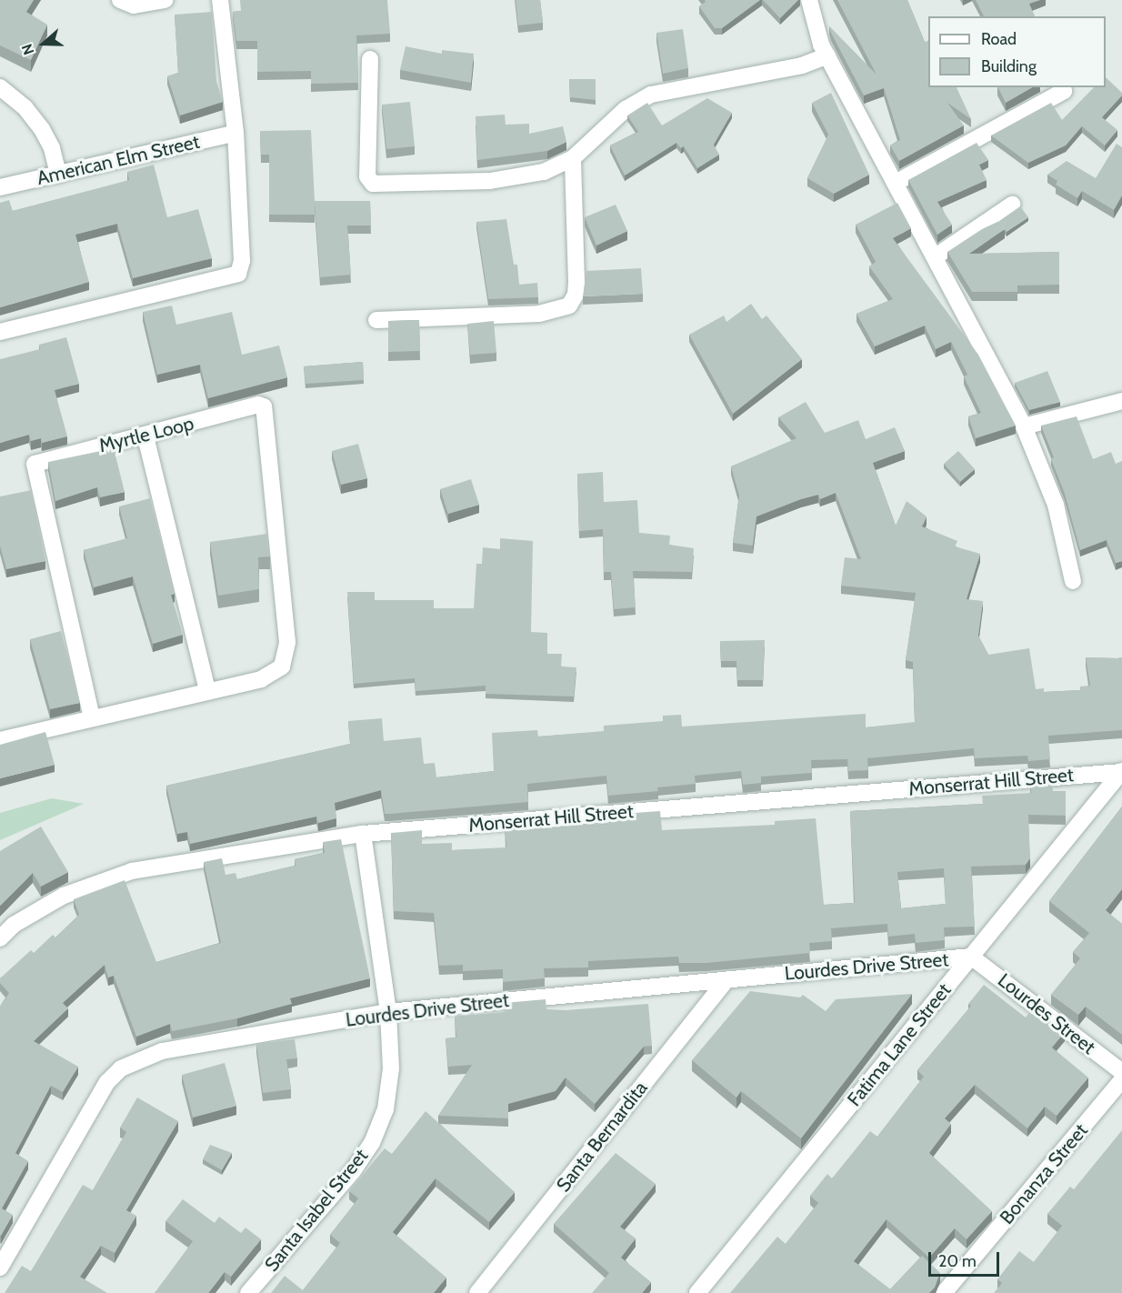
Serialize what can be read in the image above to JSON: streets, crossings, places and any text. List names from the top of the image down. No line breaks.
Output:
{"streets":{"street":["American Elm Street","Myrtle Loop","Monserrat Hill Street","Lourdes Drive Street","Lourdes Street","Fatima Lane Street","Santa Bernardita","Bonanza Street","Santa Isabel Street"]},"crossings":[["Monserrat Hill Street","Fatima Lane Street"],["Monserrat Hill Street","Santa Isabel Street"],["Lourdes Drive Street","Lourdes Street"],["Lourdes Drive Street","Fatima Lane Street"],["Lourdes Drive Street","Santa Bernardita"],["Lourdes Drive Street","Santa Isabel Street"],["Lourdes Street","Fatima Lane Street"]],"legend":["Road","Building"],"scale_bar":"20 m","north":"left"}
